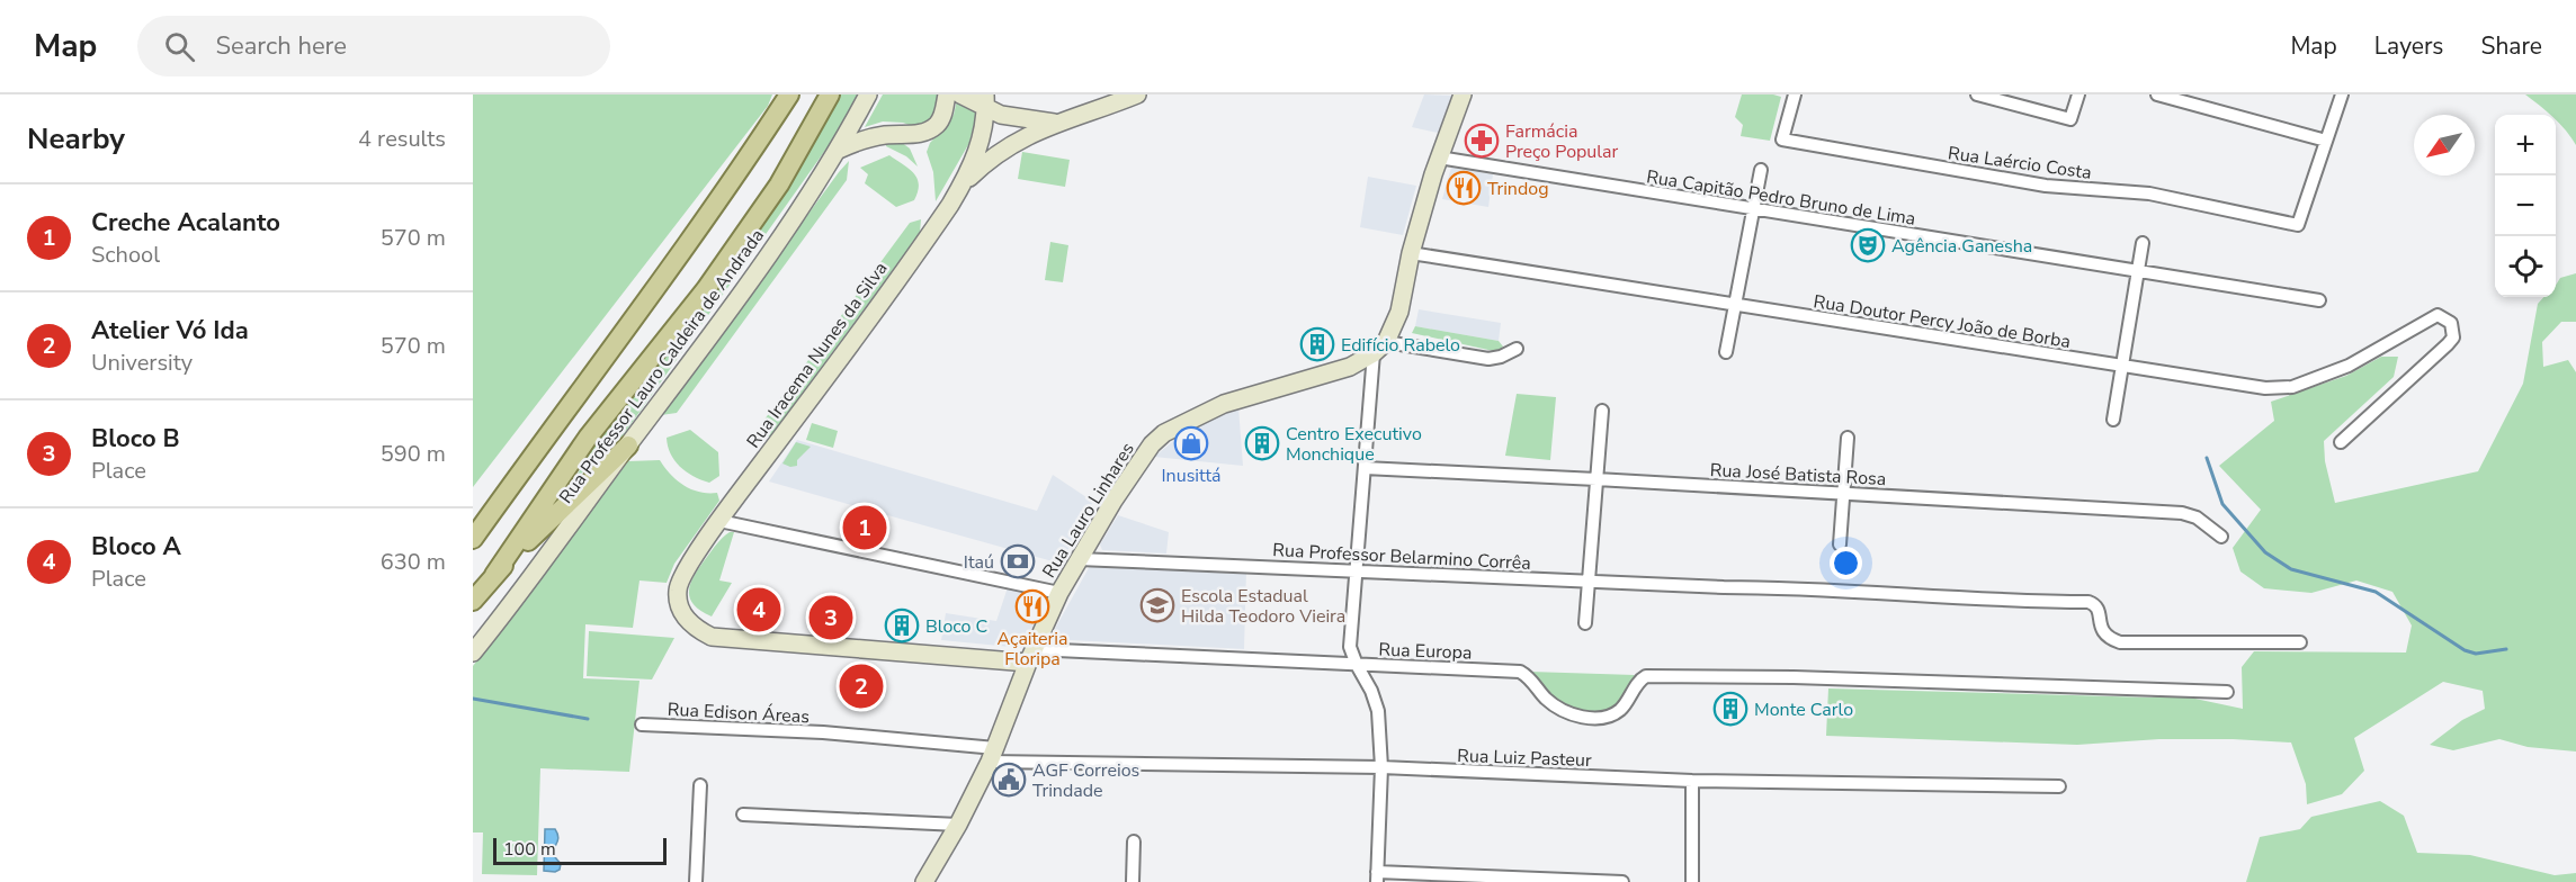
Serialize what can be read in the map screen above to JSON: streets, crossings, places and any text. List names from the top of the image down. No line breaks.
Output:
{"streets":{"main road":["Rua Iracema Nunes da Silva","Rua Professor Lauro Caldeira de Andrada","Rua Lauro Linhares"],"street":["Rua Laércio Costa","Rua Capitão Pedro Bruno de Lima","Rua Doutor Percy João de Borba","Rua José Batista Rosa","Rua Professor Belarmino Corrêa","Rua Europa","Rua Edison Áreas","Rua Luiz Pasteur"]},"crossings":[["Rua Iracema Nunes da Silva","Rua Lauro Linhares"],["Rua Iracema Nunes da Silva","Rua Europa"],["Rua Lauro Linhares","Rua Professor Belarmino Corrêa"],["Rua Lauro Linhares","Rua Europa"],["Rua Lauro Linhares","Rua Edison Áreas"],["Rua Lauro Linhares","Rua Luiz Pasteur"],["Rua Edison Áreas","Rua Luiz Pasteur"]],"places":{"pharmacy":["Farmácia Preço Popular"],"restaurant":["Trindog","Açaiteria Floripa"],"theatre":["Agência Ganesha"],"building":["Edifício Rabelo","Centro Executivo Monchique","Bloco C","Monte Carlo"],"shop":["Inusittá"],"bank":["Itaú"],"school or university":["Escola Estadual Hilda Teodoro Vieira"],"public building":["AGF Correios Trindade"]},"scale_bar":"100 m","north":"bottom left","page":{"header":"Map","search":"Search here","nav":["Map","Layers","Share"],"heading":["Nearby","4 results"],"map_buttons":["+","−"],"list":[{"mark":"1","name":"Creche Acalanto","note":"School","value":"570 m"},{"mark":"2","name":"Atelier Vó Ida","note":"University","value":"570 m"},{"mark":"3","name":"Bloco B","note":"Place","value":"590 m"},{"mark":"4","name":"Bloco A","note":"Place","value":"630 m"}],"pins":["1","4","3","2"],"scale":"100 m"}}
